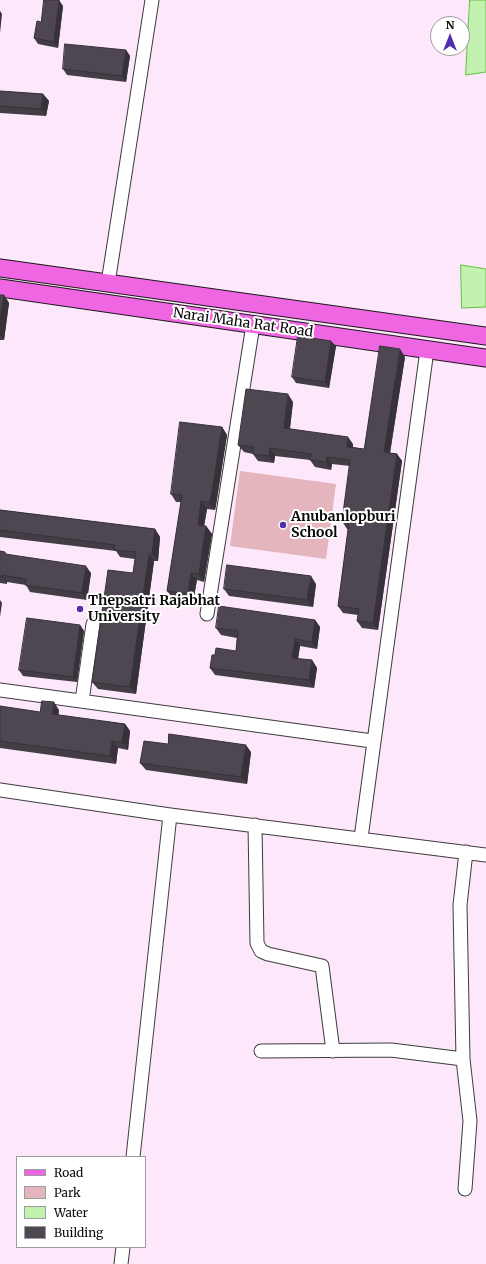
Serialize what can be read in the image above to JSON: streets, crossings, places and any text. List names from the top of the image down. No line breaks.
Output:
{"streets":{"main road":["Narai Maha Rat Road"]},"places":["Anubanlopburi School","Thepsatri Rajabhat University"],"legend":["Road","Park","Water","Building"],"north":"top"}
